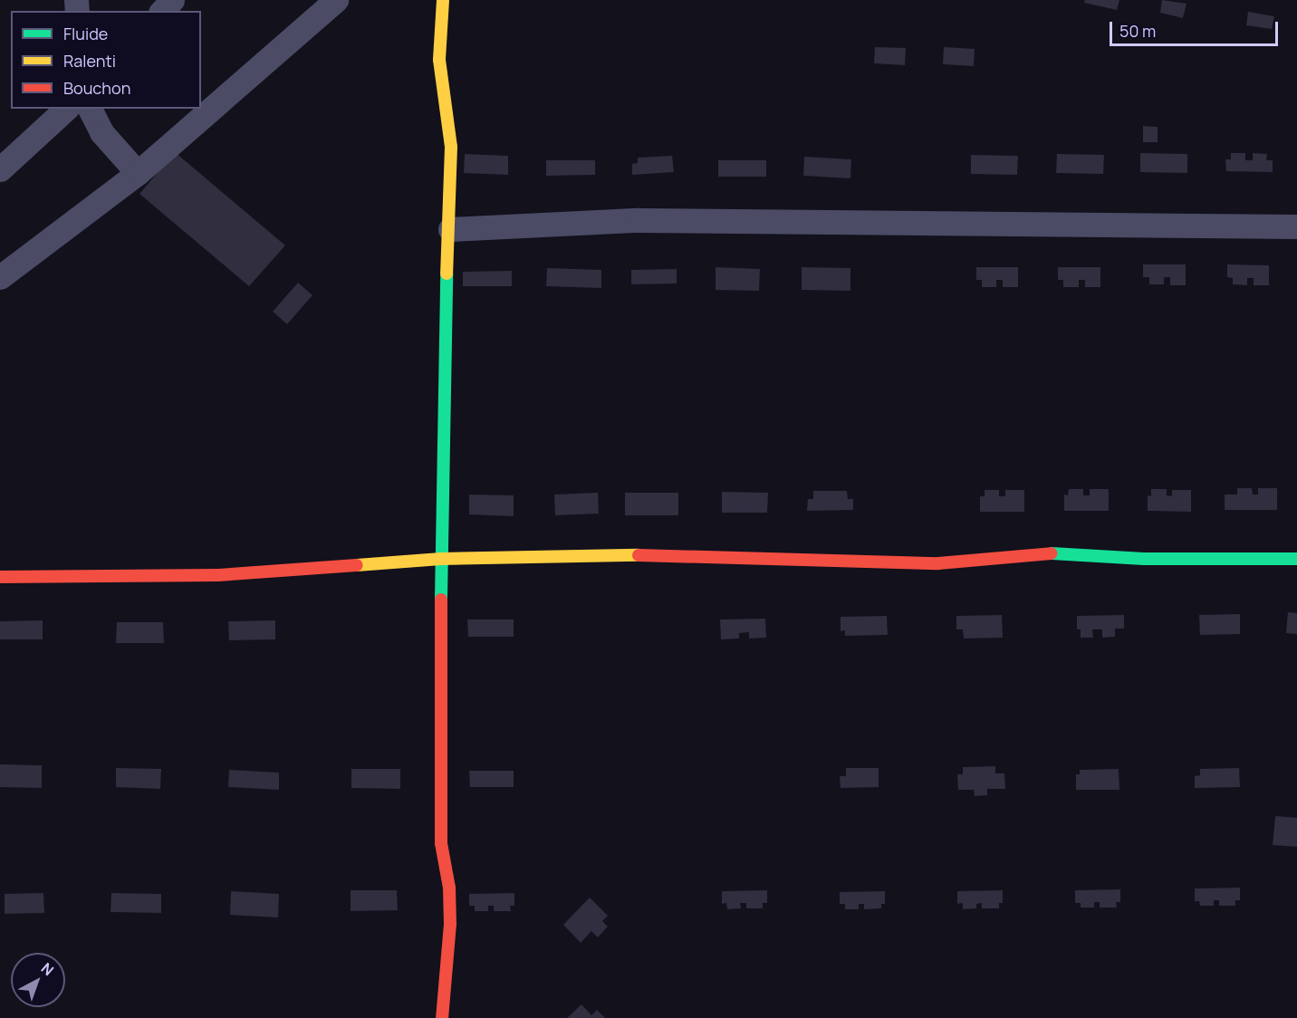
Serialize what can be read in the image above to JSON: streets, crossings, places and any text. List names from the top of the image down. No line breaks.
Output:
{"legend":["Fluide","Ralenti","Bouchon"],"scale_bar":"50 m","north":"top right"}
